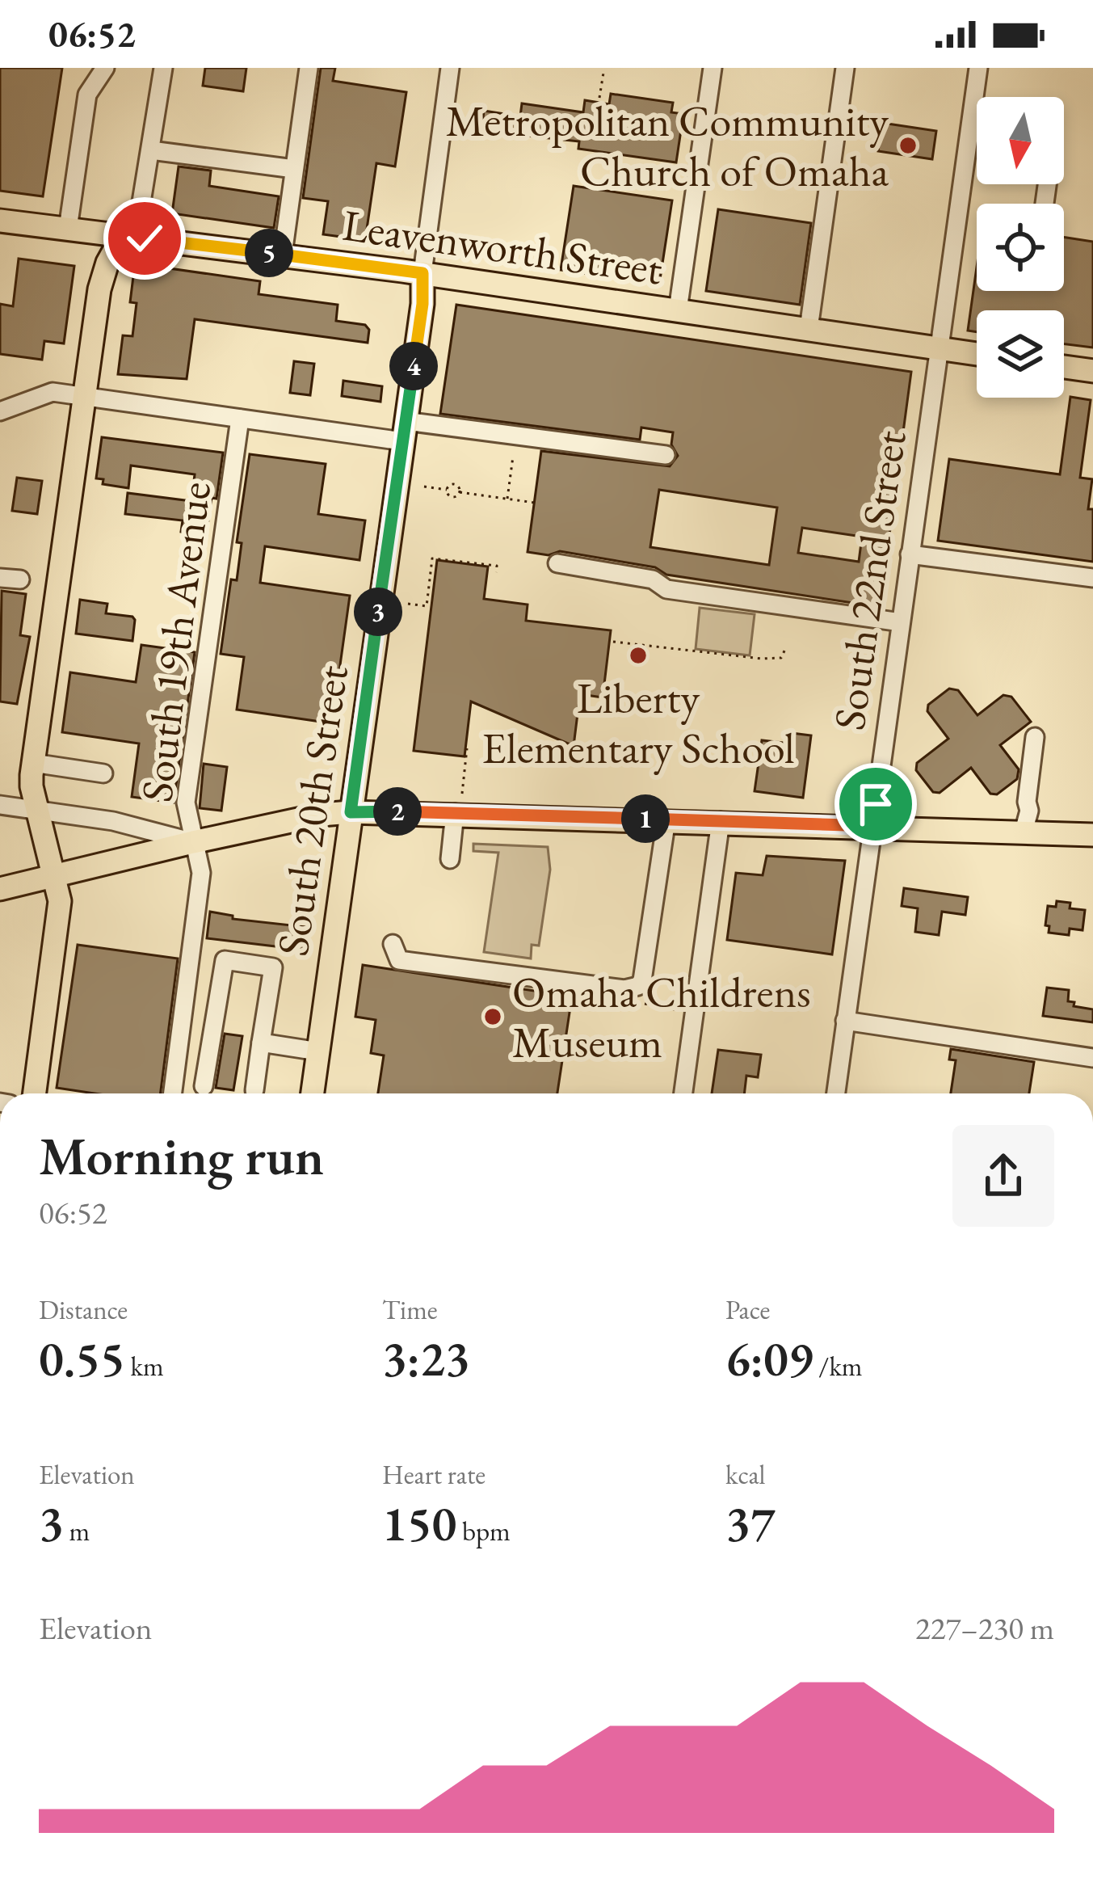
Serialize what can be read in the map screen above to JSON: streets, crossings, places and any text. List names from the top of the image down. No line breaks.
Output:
{"streets":{"main road":["Leavenworth Street","South 20th Street"],"street":["South 22nd Street","South 19th Avenue"]},"crossings":[["Leavenworth Street","South 22nd Street"],["Leavenworth Street","South 20th Street"]],"places":["Metropolitan Community Church of Omaha","Liberty Elementary School","Omaha Childrens Museum"],"north":"bottom","page":{"status":"06:52","pins":["5","4","3","2","1"],"heading":["Morning run","06:52"],"stats":[["Distance","0.55 km"],["Time","3:23"],["Pace","6:09 /km"],["Elevation","3 m"],["Heart rate","150 bpm"],["kcal","37"]],"chart":["Elevation","227–230 m"]}}
